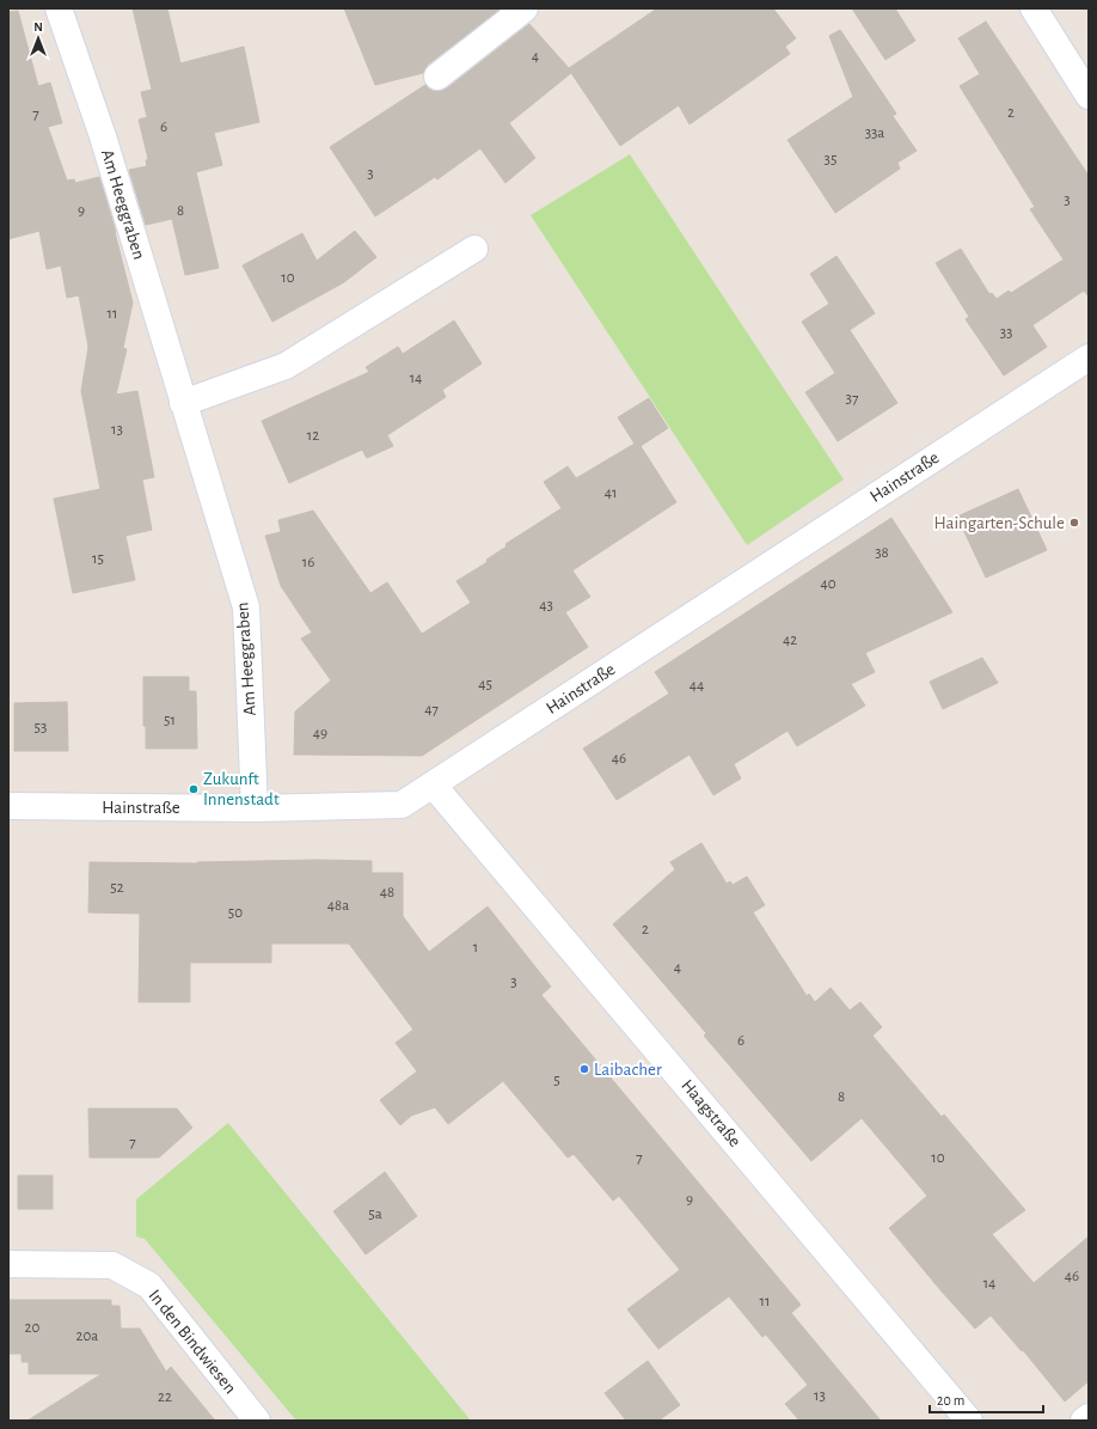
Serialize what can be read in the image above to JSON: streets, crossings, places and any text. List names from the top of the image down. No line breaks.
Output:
{"streets":{"street":["Am Heeggraben","Hainstraße","Haagstraße","In den Bindwiesen"]},"crossings":[["Am Heeggraben","Hainstraße"],["Hainstraße","Haagstraße"]],"places":["Haingarten-Schule","Zukunft Innenstadt","Laibacher"],"house_numbers":["4","2","7","6","33a","35","3","3","9","8","10","11","33","14","37","13","12","41","38","15","16","40","43","42","45","44","47","51","53","49","46","52","48","48a","50","2","1","4","3","6","5","8","7","7","10","9","5a","46","14","11","20","20a","13","22"],"scale_bar":"20 m","north":"top"}
